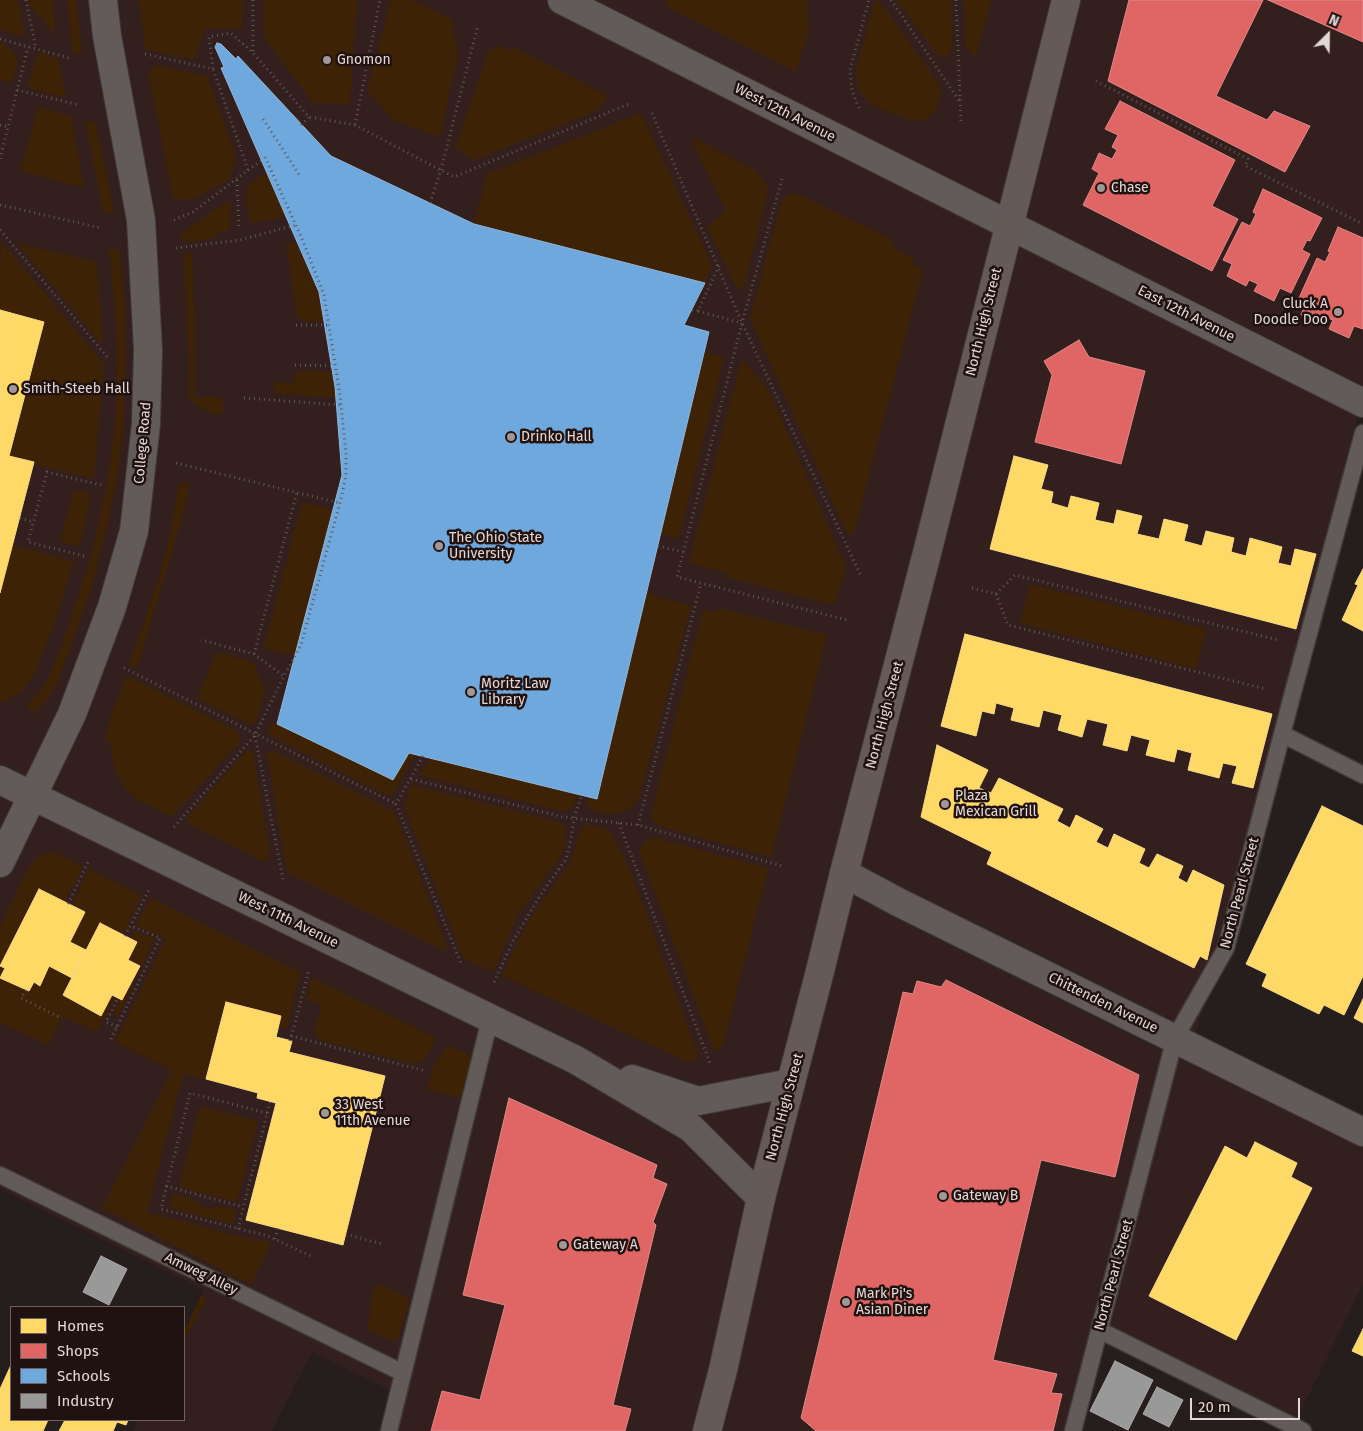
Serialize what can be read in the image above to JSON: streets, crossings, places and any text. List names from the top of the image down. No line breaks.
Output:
{"streets":{"main road":["North High Street"],"street":["West 12th Avenue","East 12th Avenue","College Road","West 11th Avenue","Chittenden Avenue"],"lane":["North Pearl Street","Amweg Alley"]},"crossings":[["West 12th Avenue","East 12th Avenue"],["West 12th Avenue","North High Street"],["East 12th Avenue","North High Street"],["North High Street","West 11th Avenue"],["North High Street","Chittenden Avenue"],["College Road","West 11th Avenue"],["North Pearl Street","Chittenden Avenue"]],"places":["Gnomon","Chase","Cluck A Doodle Doo","Smith-Steeb Hall","Drinko Hall","The Ohio State University","Moritz Law Library","Plaza Mexican Grill","33 West 11th Avenue","Gateway B","Gateway A","Mark Pi's Asian Diner"],"legend":["Homes","Shops","Schools","Industry"],"scale_bar":"20 m","north":"top right"}
